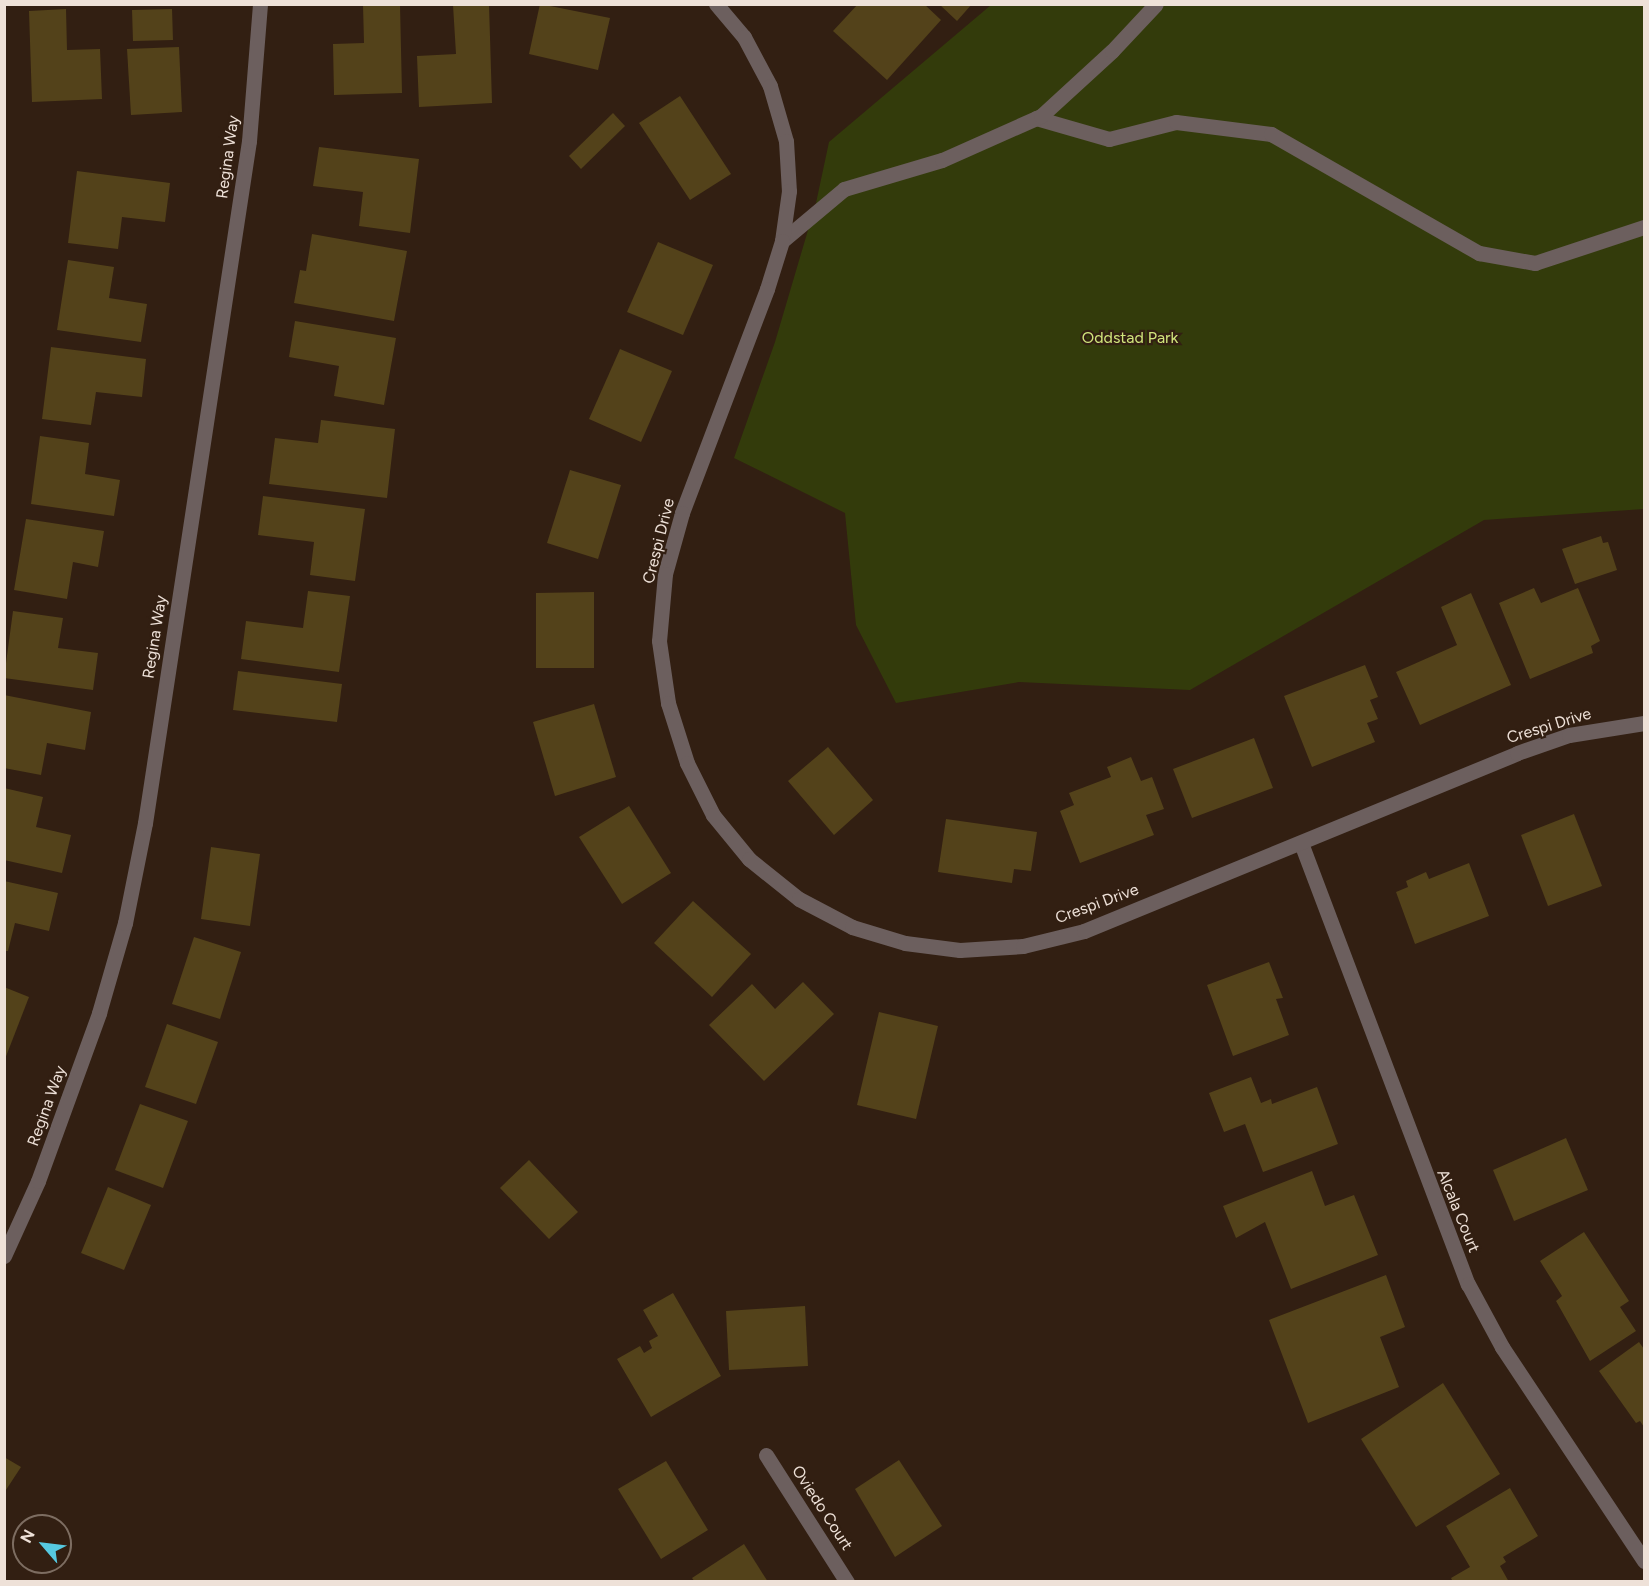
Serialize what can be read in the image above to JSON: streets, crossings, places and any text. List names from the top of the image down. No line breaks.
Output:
{"streets":{"street":["Regina Way","Crespi Drive","Alcala Court","Oviedo Court"]},"crossings":[["Crespi Drive","Alcala Court"]],"parks":["Oddstad Park"],"north":"top left"}
